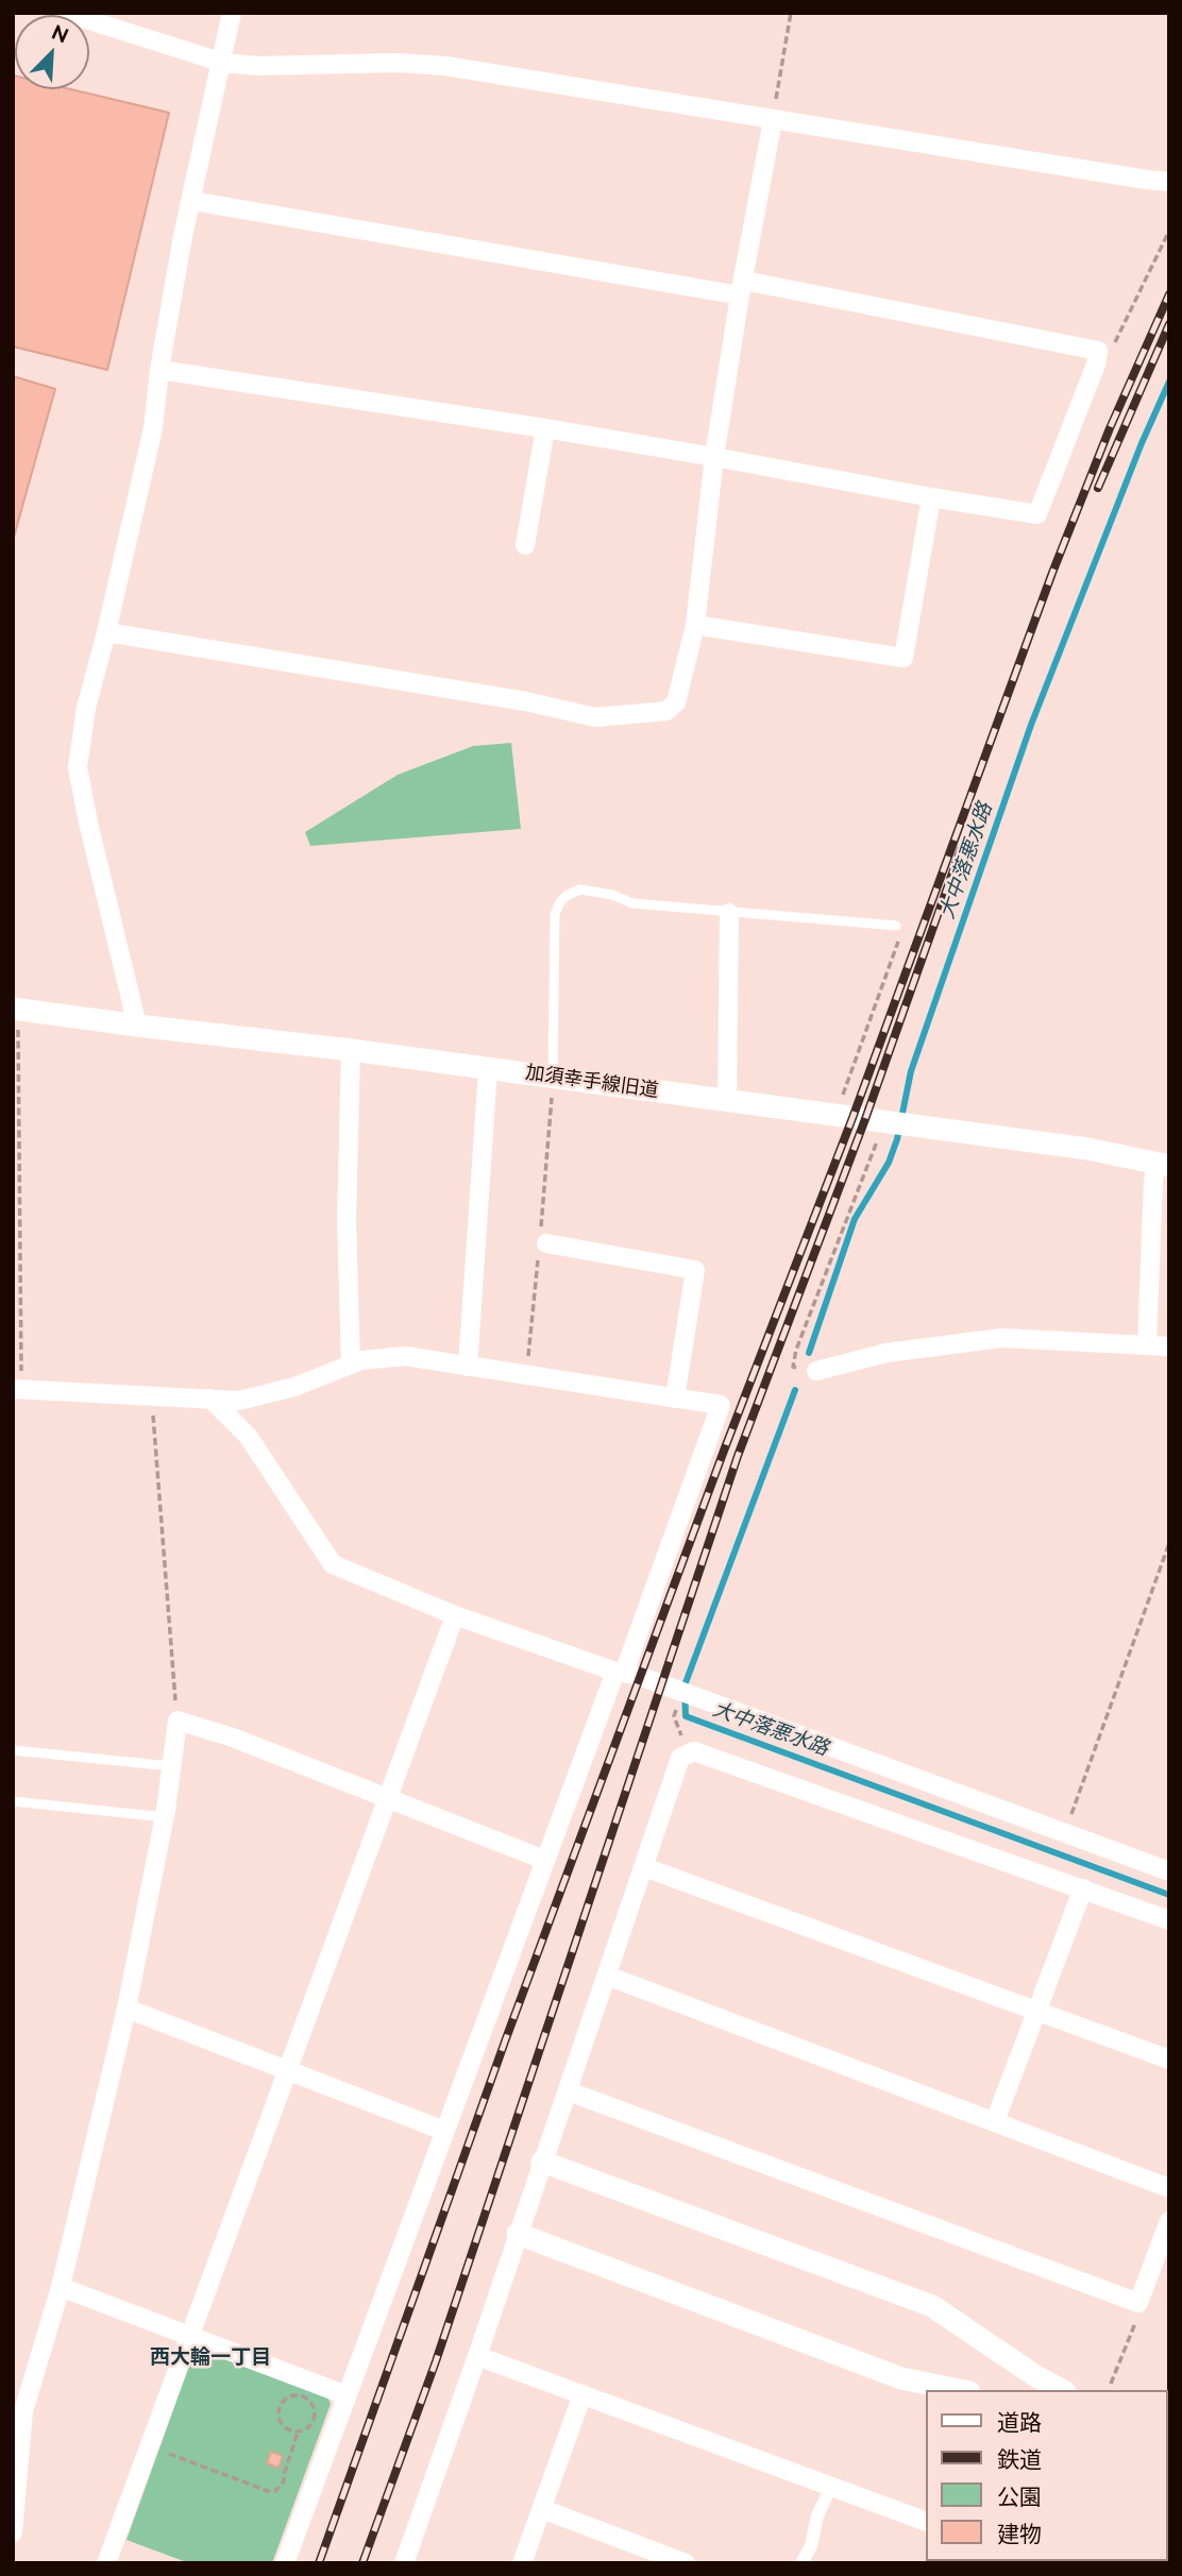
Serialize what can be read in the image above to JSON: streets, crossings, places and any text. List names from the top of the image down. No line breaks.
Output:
{"streets":{"street":["加須幸手線旧道"]},"districts":["西大輪一丁目"],"water":["大中落悪水路"],"legend":["道路","鉄道","公園","建物"],"north":"top right"}
